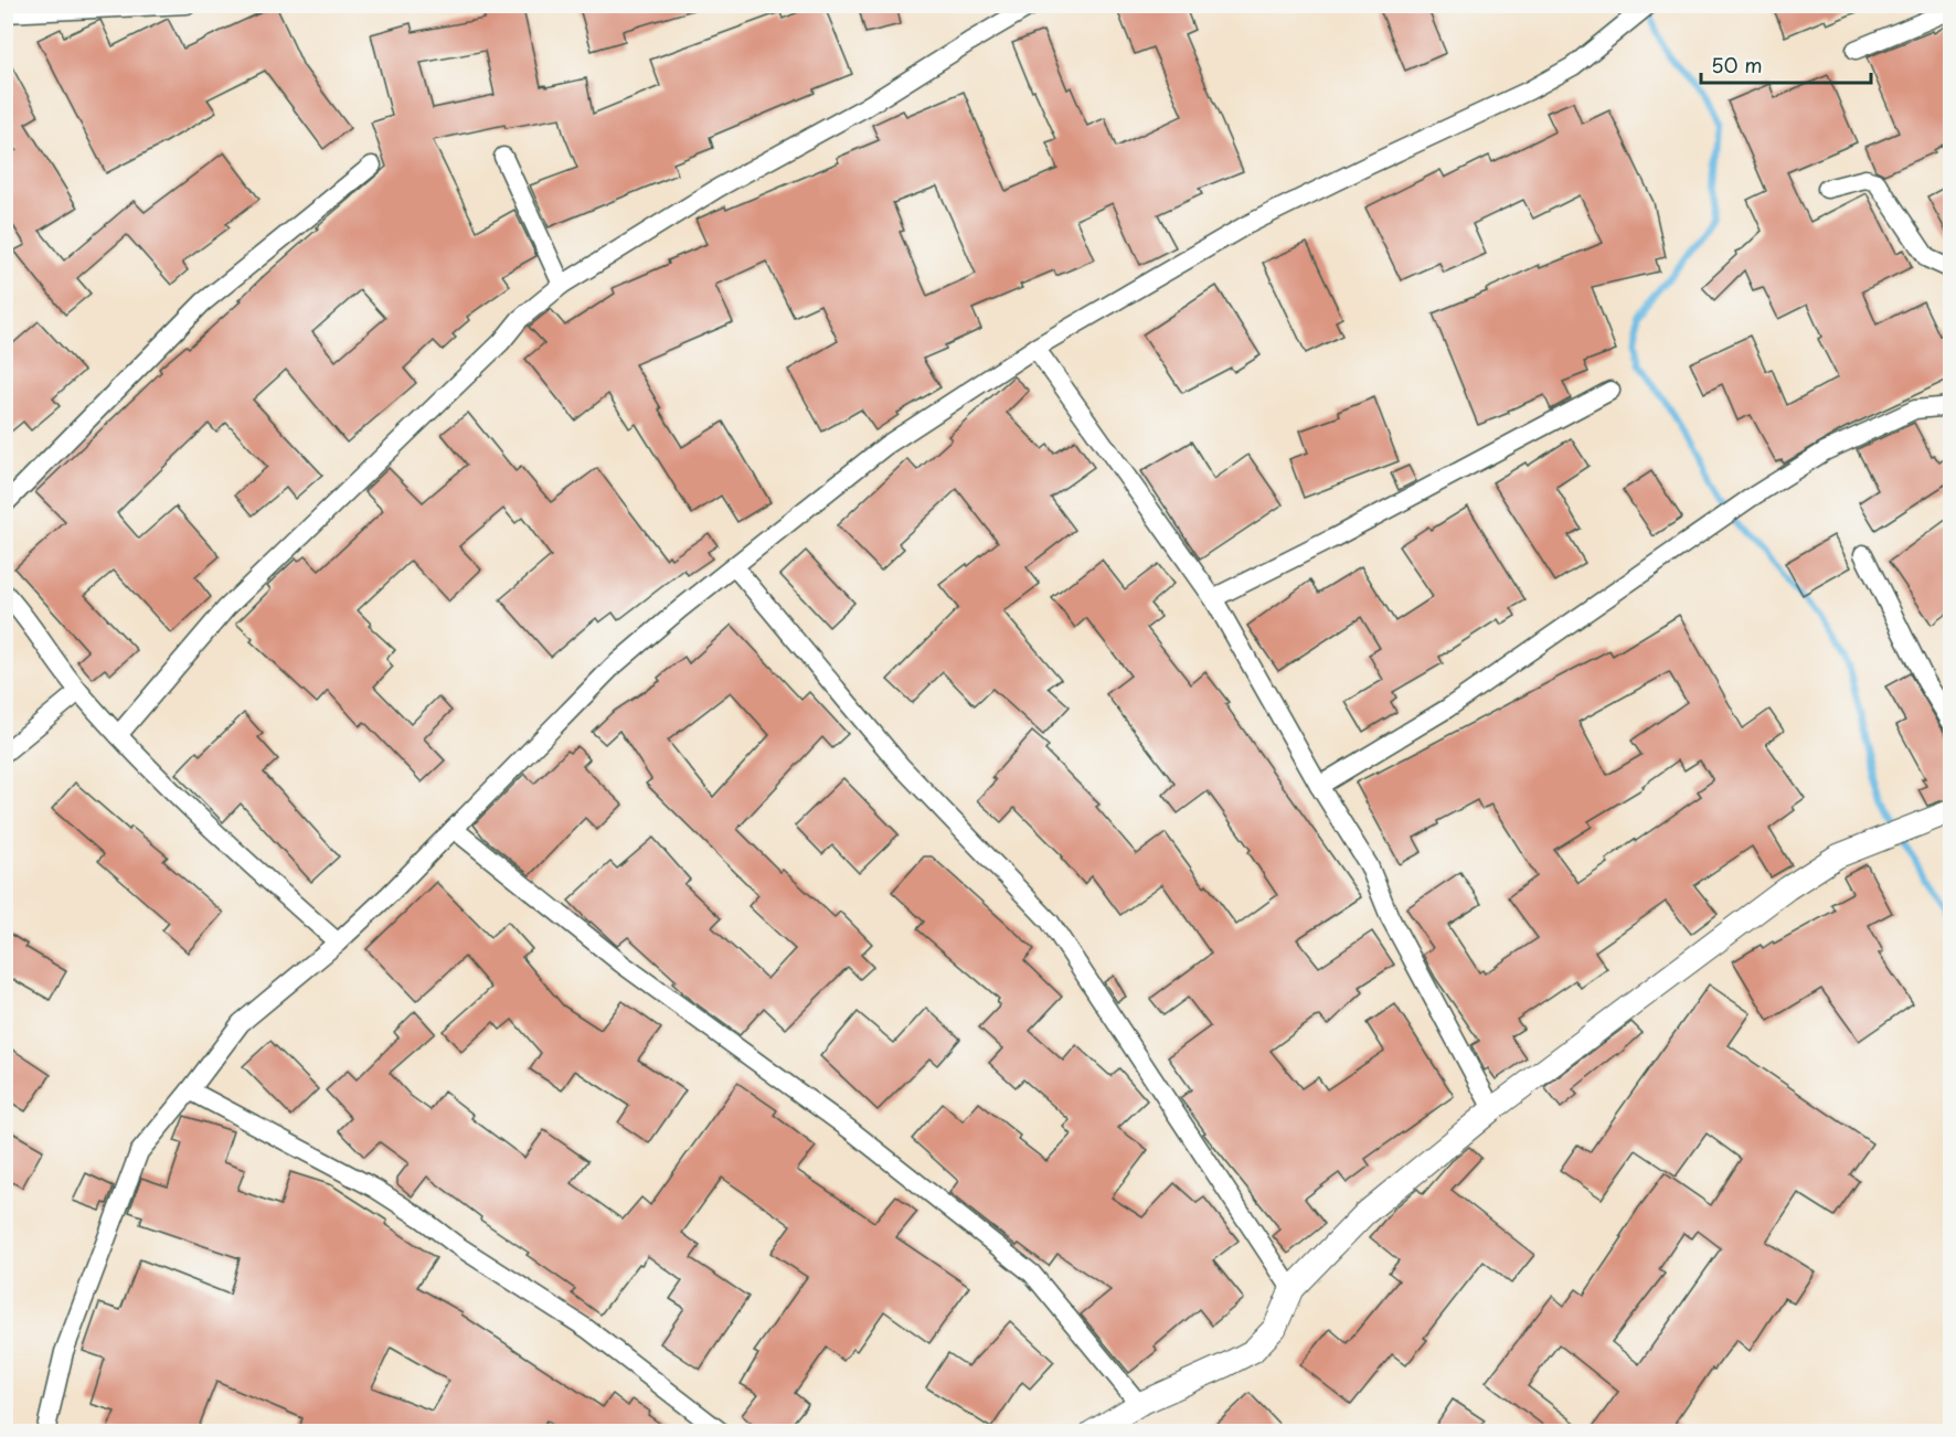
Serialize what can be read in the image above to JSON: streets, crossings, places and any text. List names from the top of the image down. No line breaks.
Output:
{"scale_bar":"50 m"}
